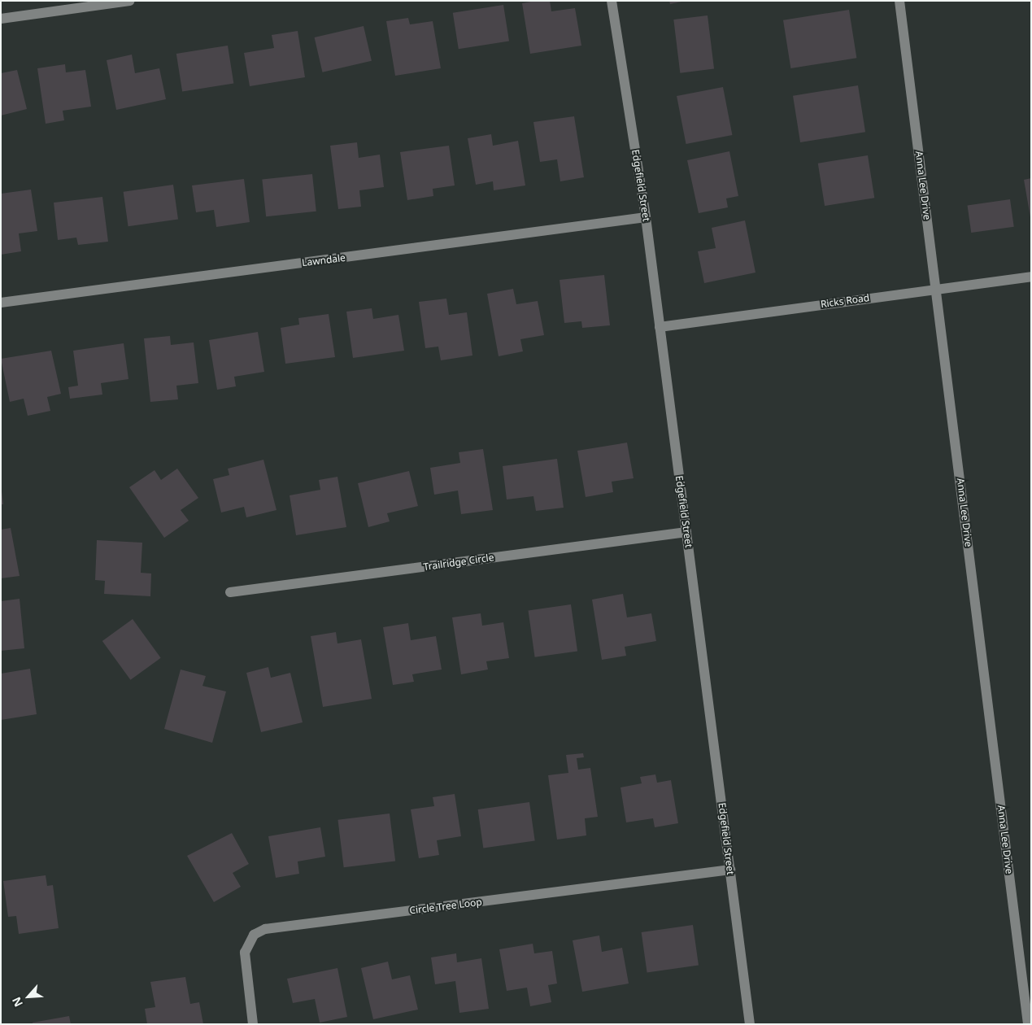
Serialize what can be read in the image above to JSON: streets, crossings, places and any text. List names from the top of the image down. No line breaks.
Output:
{"streets":{"street":["Edgefield Street","Anna Lee Drive","Lawndale","Ricks Road","Trailridge Circle","Circle Tree Loop"]},"crossings":[["Edgefield Street","Lawndale"],["Edgefield Street","Ricks Road"],["Edgefield Street","Trailridge Circle"],["Edgefield Street","Circle Tree Loop"],["Anna Lee Drive","Ricks Road"]],"north":"bottom left"}
